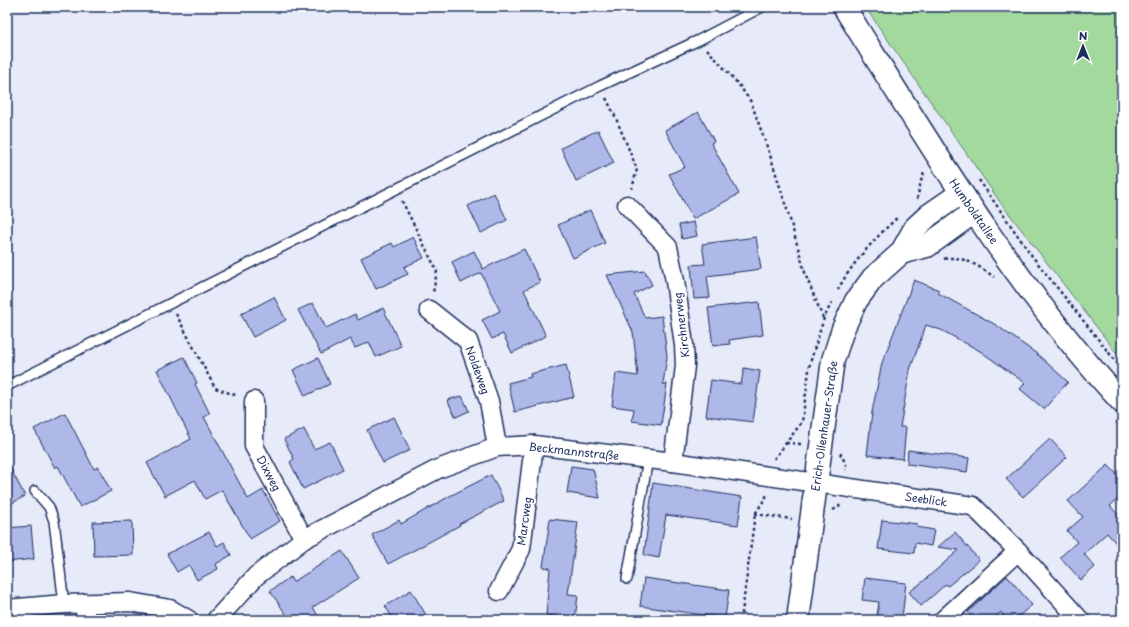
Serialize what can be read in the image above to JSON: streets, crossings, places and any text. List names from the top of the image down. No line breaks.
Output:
{"streets":{"street":["Humboldtallee","Kirchnerweg","Noldeweg","Erich-Ollenhauer-Straße","Beckmannstraße","Dixweg","Seeblick","Marcweg"]},"crossings":[["Humboldtallee","Erich-Ollenhauer-Straße"],["Kirchnerweg","Beckmannstraße"],["Noldeweg","Beckmannstraße"],["Erich-Ollenhauer-Straße","Beckmannstraße"],["Erich-Ollenhauer-Straße","Seeblick"],["Beckmannstraße","Dixweg"],["Beckmannstraße","Seeblick"],["Beckmannstraße","Marcweg"]],"north":"top"}
